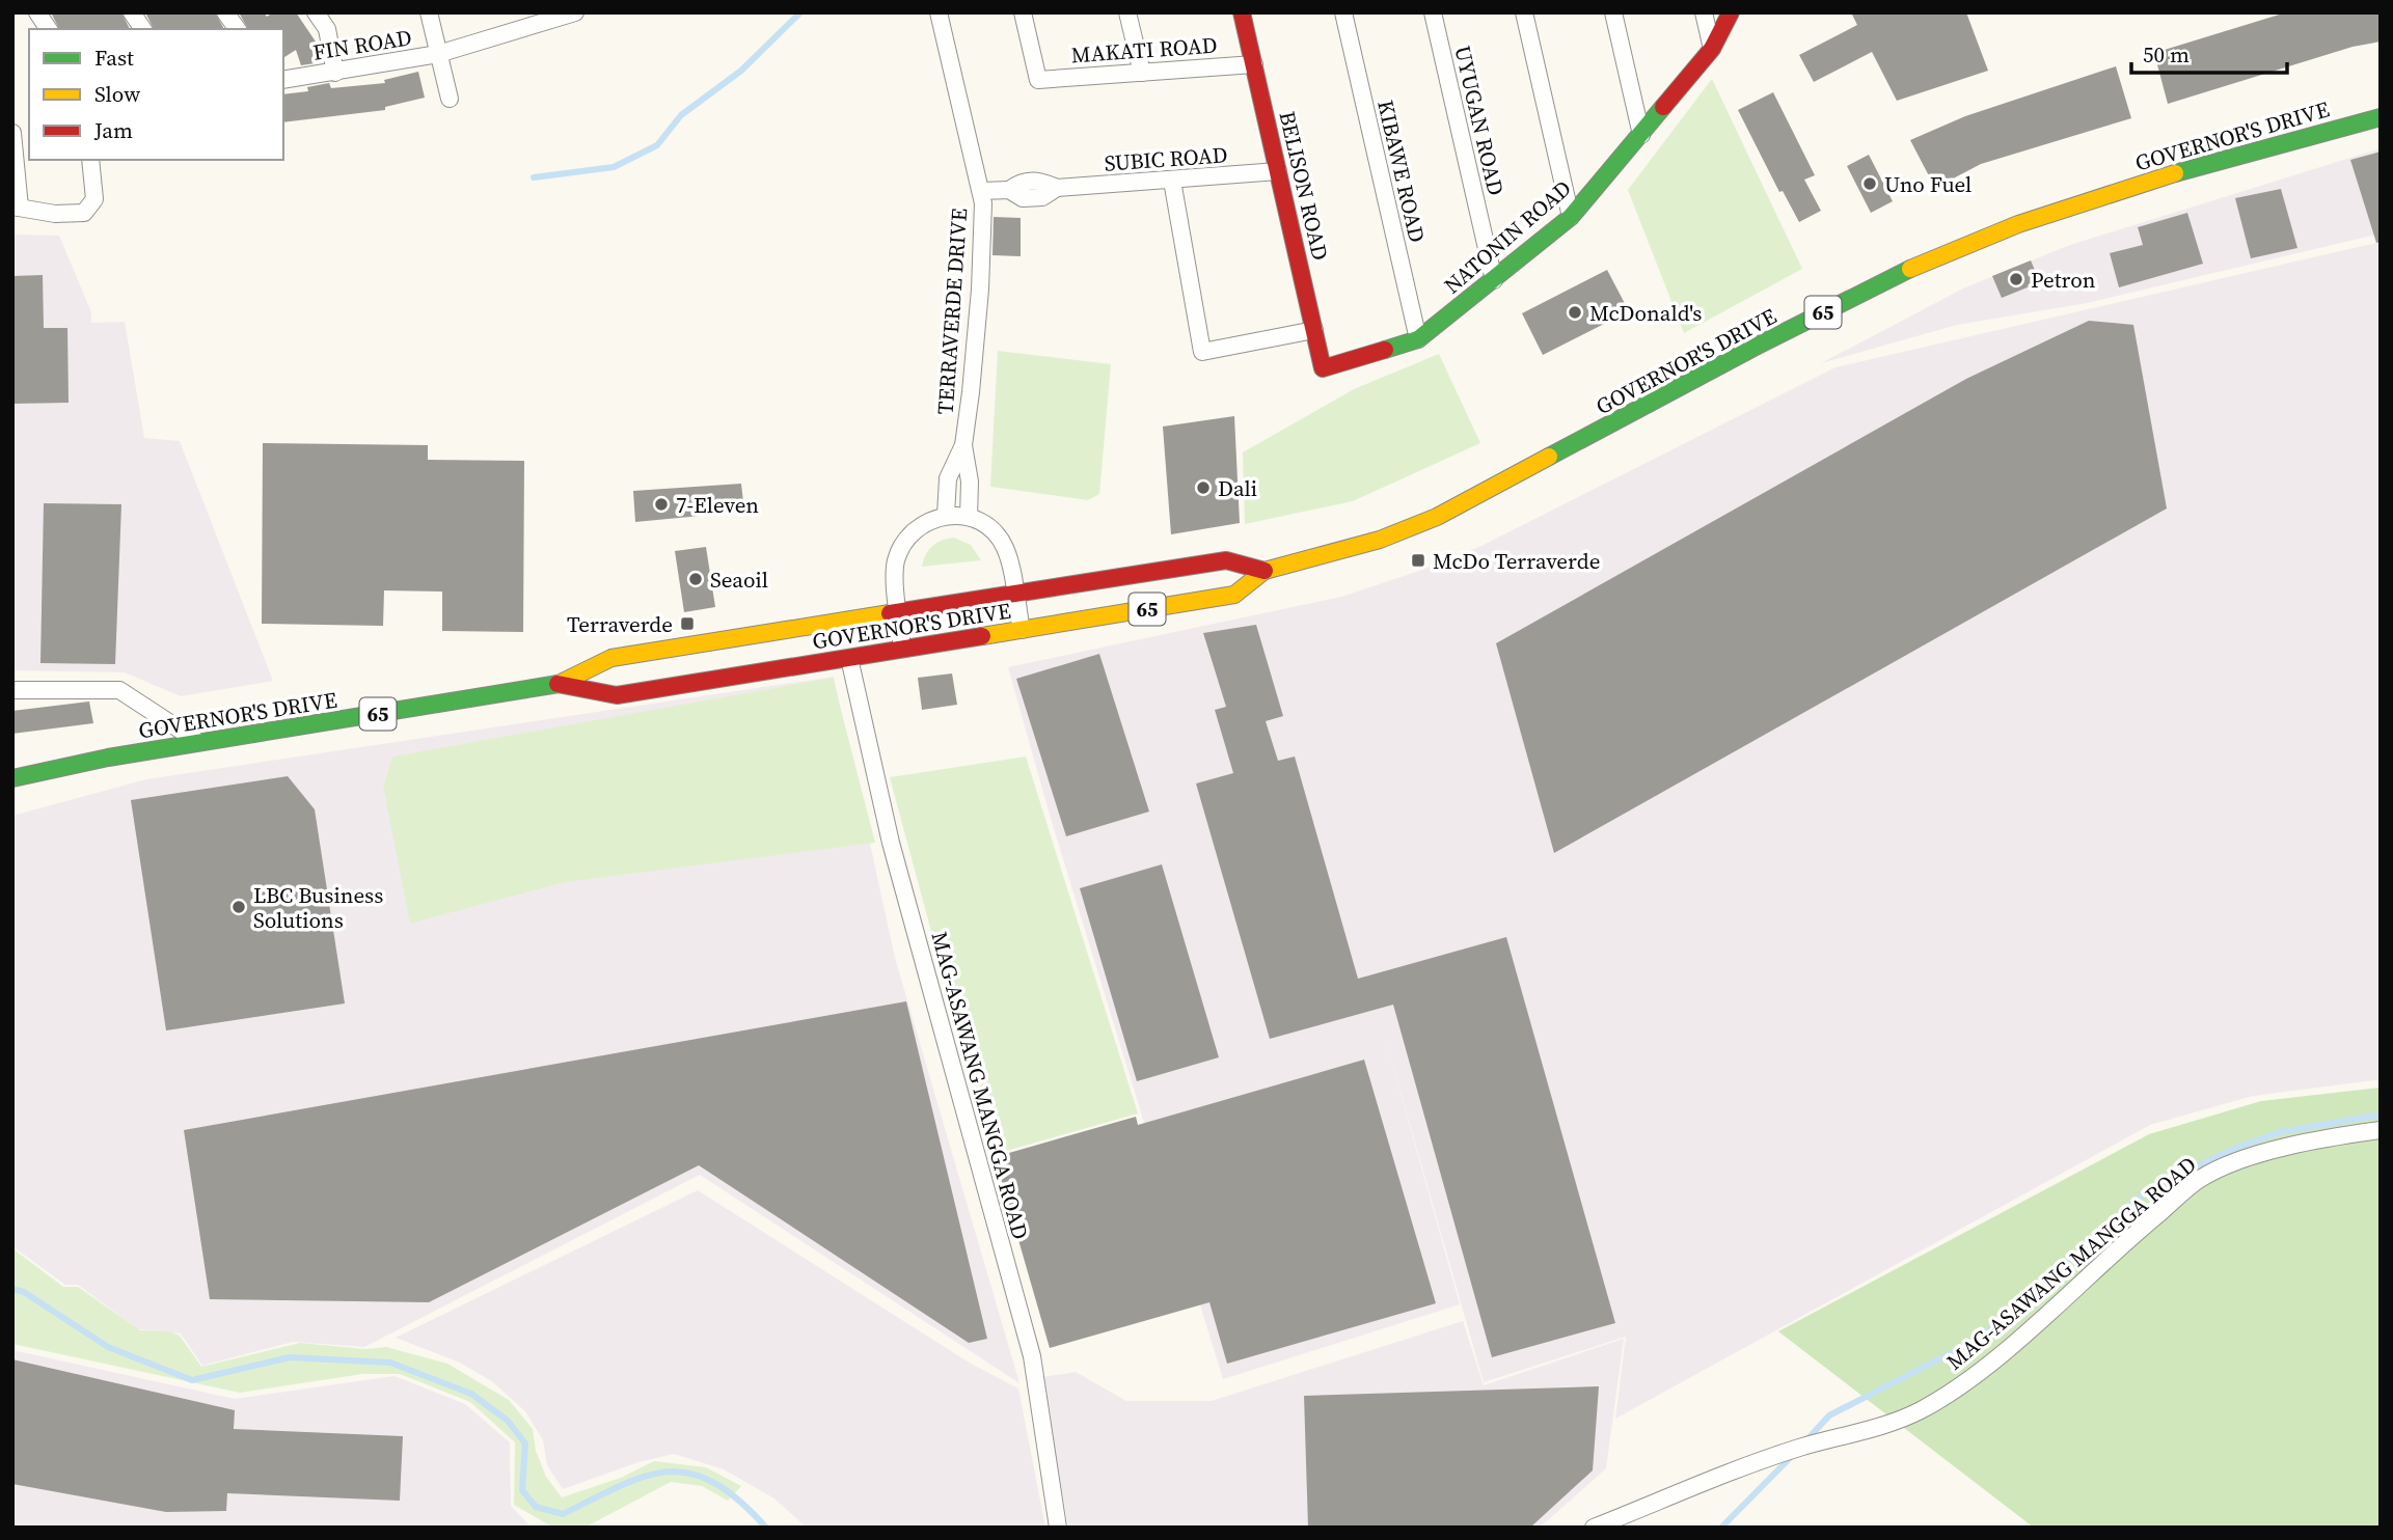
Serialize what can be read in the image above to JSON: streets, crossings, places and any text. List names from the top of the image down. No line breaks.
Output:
{"streets":{"main road":["GOVERNOR'S DRIVE","BELISON ROAD","NATONIN ROAD","65"],"street":["FIN ROAD","MAKATI ROAD","UYUGAN ROAD","SUBIC ROAD","KIBAWE ROAD","TERRAVERDE DRIVE","MAG-ASAWANG MANGGA ROAD"]},"crossings":[["MAKATI ROAD","BELISON ROAD"],["UYUGAN ROAD","NATONIN ROAD"],["GOVERNOR'S DRIVE","MAG-ASAWANG MANGGA ROAD"],["SUBIC ROAD","BELISON ROAD"],["SUBIC ROAD","TERRAVERDE DRIVE"],["KIBAWE ROAD","NATONIN ROAD"],["BELISON ROAD","NATONIN ROAD"]],"places":{"other":["Uno Fuel","Petron","McDonald's","Dali","7-Eleven","Seaoil","LBC Business Solutions"],"transit":["McDo Terraverde","Terraverde"]},"legend":["Fast","Slow","Jam"],"scale_bar":"50 m"}
